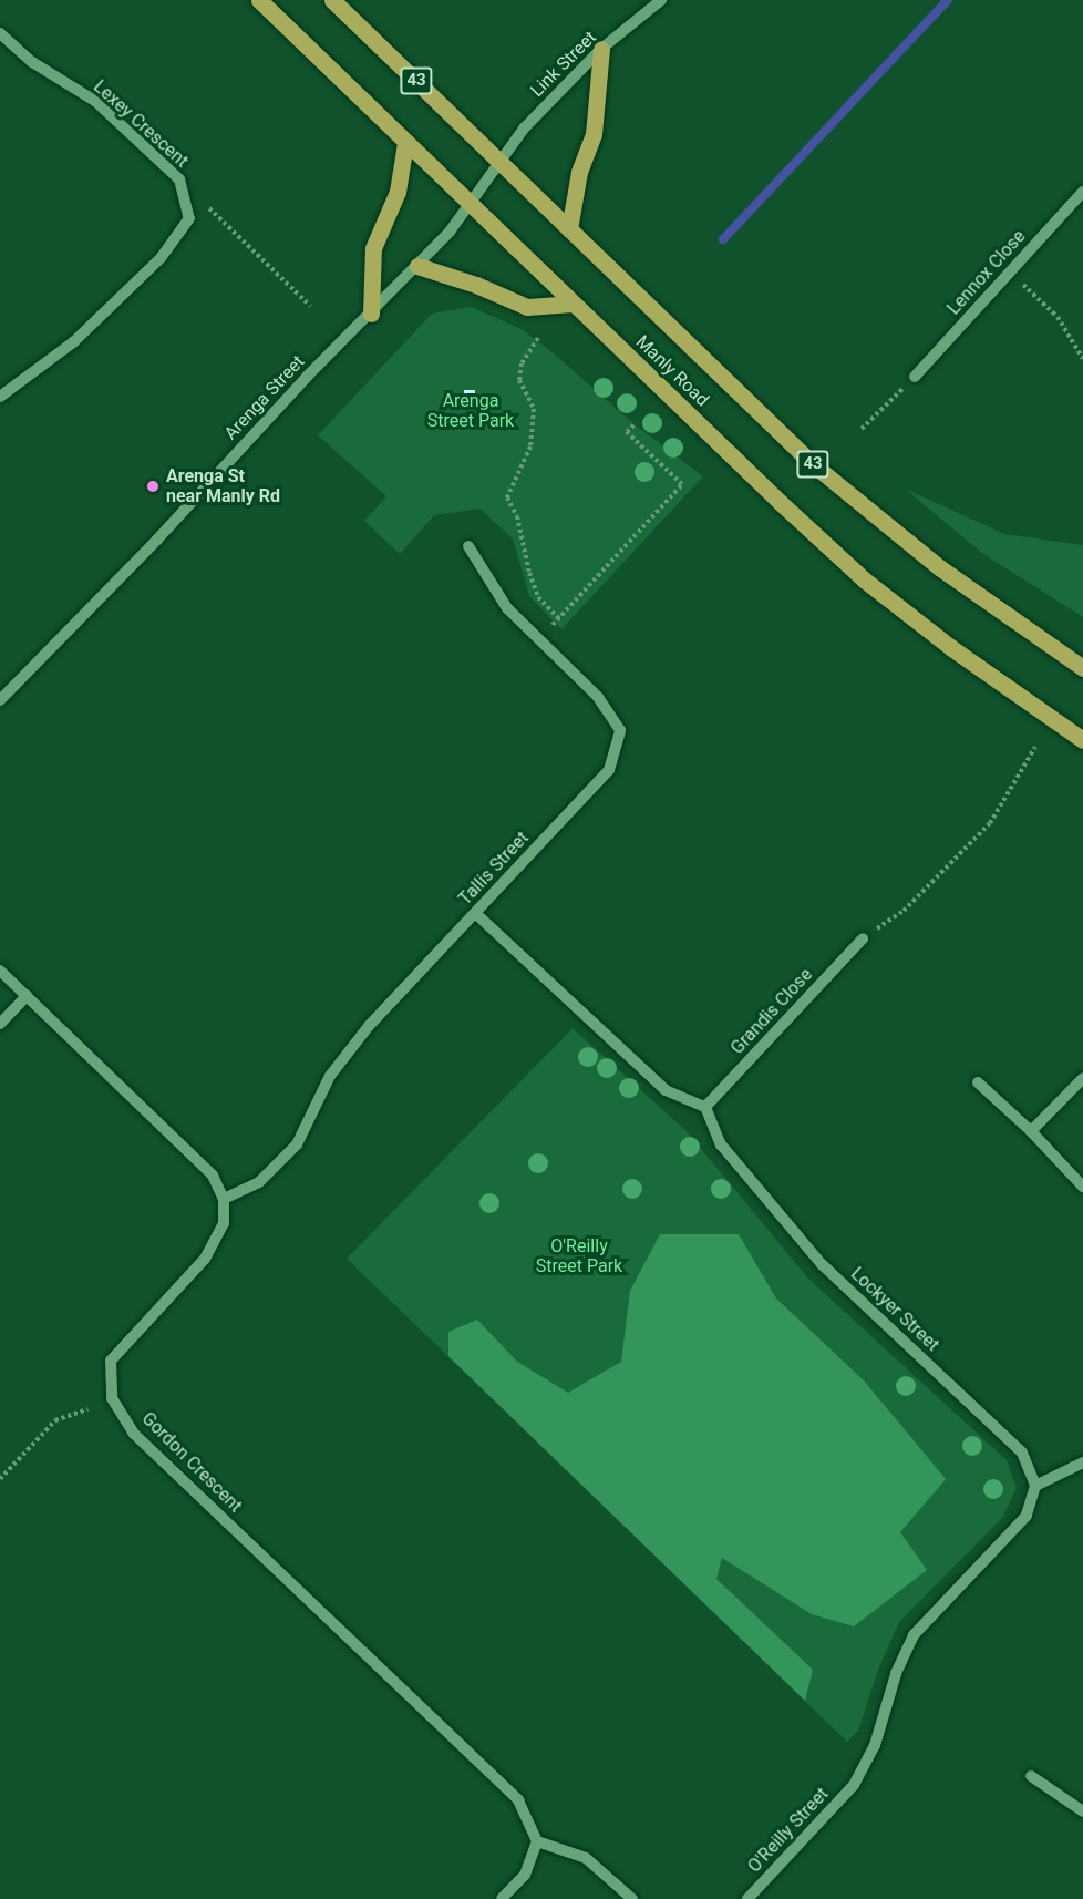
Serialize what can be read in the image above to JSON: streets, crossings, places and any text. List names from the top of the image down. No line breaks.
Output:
{"streets":{"main road":["43","Manly Road"],"street":["Link Street","Lexey Crescent","Lennox Close","Arenga Street","Tallis Street","Grandis Close","Lockyer Street","Gordon Crescent","O'Reilly Street"]},"crossings":[["Link Street","Manly Road"],["Link Street","Arenga Street"],["Manly Road","Arenga Street"],["Tallis Street","Gordon Crescent"],["Grandis Close","Lockyer Street"],["Lockyer Street","O'Reilly Street"]],"parks":["Arenga Street Park","O'Reilly Street Park"],"places":["Arenga St near Manly Rd"]}
